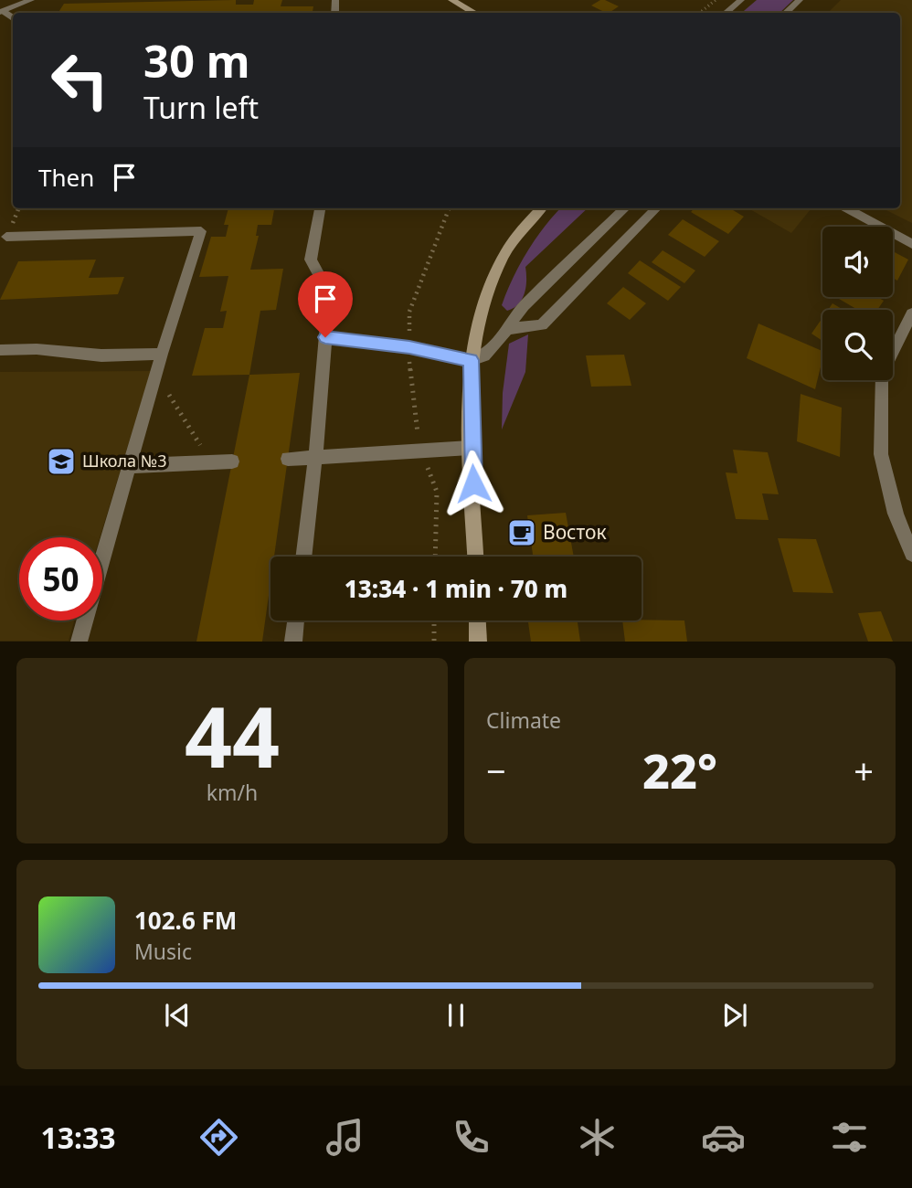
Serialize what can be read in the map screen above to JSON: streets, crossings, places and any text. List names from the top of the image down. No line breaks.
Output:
{"places":{"school or university":["Школа №3"],"cafe":["Восток"]},"page":{"turn":["30 m","Turn left"],"then":"Then","limit":"50","trip":"13:34 · 1 min · 70 m","tile":[["44","km/h"],"Climate"],"heat":["−","22°","+"],"song":["102.6 FM","Music"],"tabs":"13:33"}}
